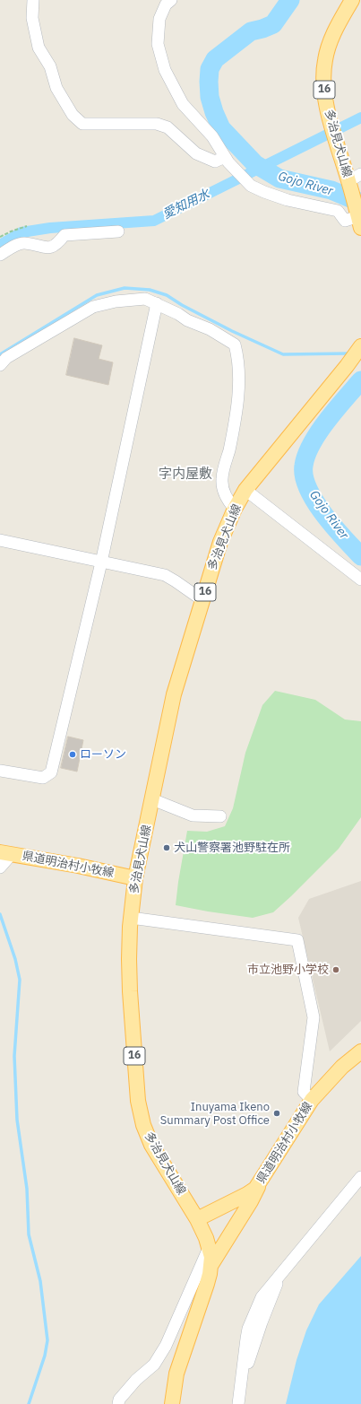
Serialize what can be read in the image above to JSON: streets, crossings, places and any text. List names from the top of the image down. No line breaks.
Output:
{"streets":{"main road":["16","多治見犬山線","県道明治村小牧線"]},"crossings":[["多治見犬山線","県道明治村小牧線"]],"districts":["字内屋敷"],"water":["Gojo River","愛知用水"],"places":["ローソン","犬山警察署池野駐在所","市立池野小学校","Inuyama Ikeno Summary Post Office"]}
